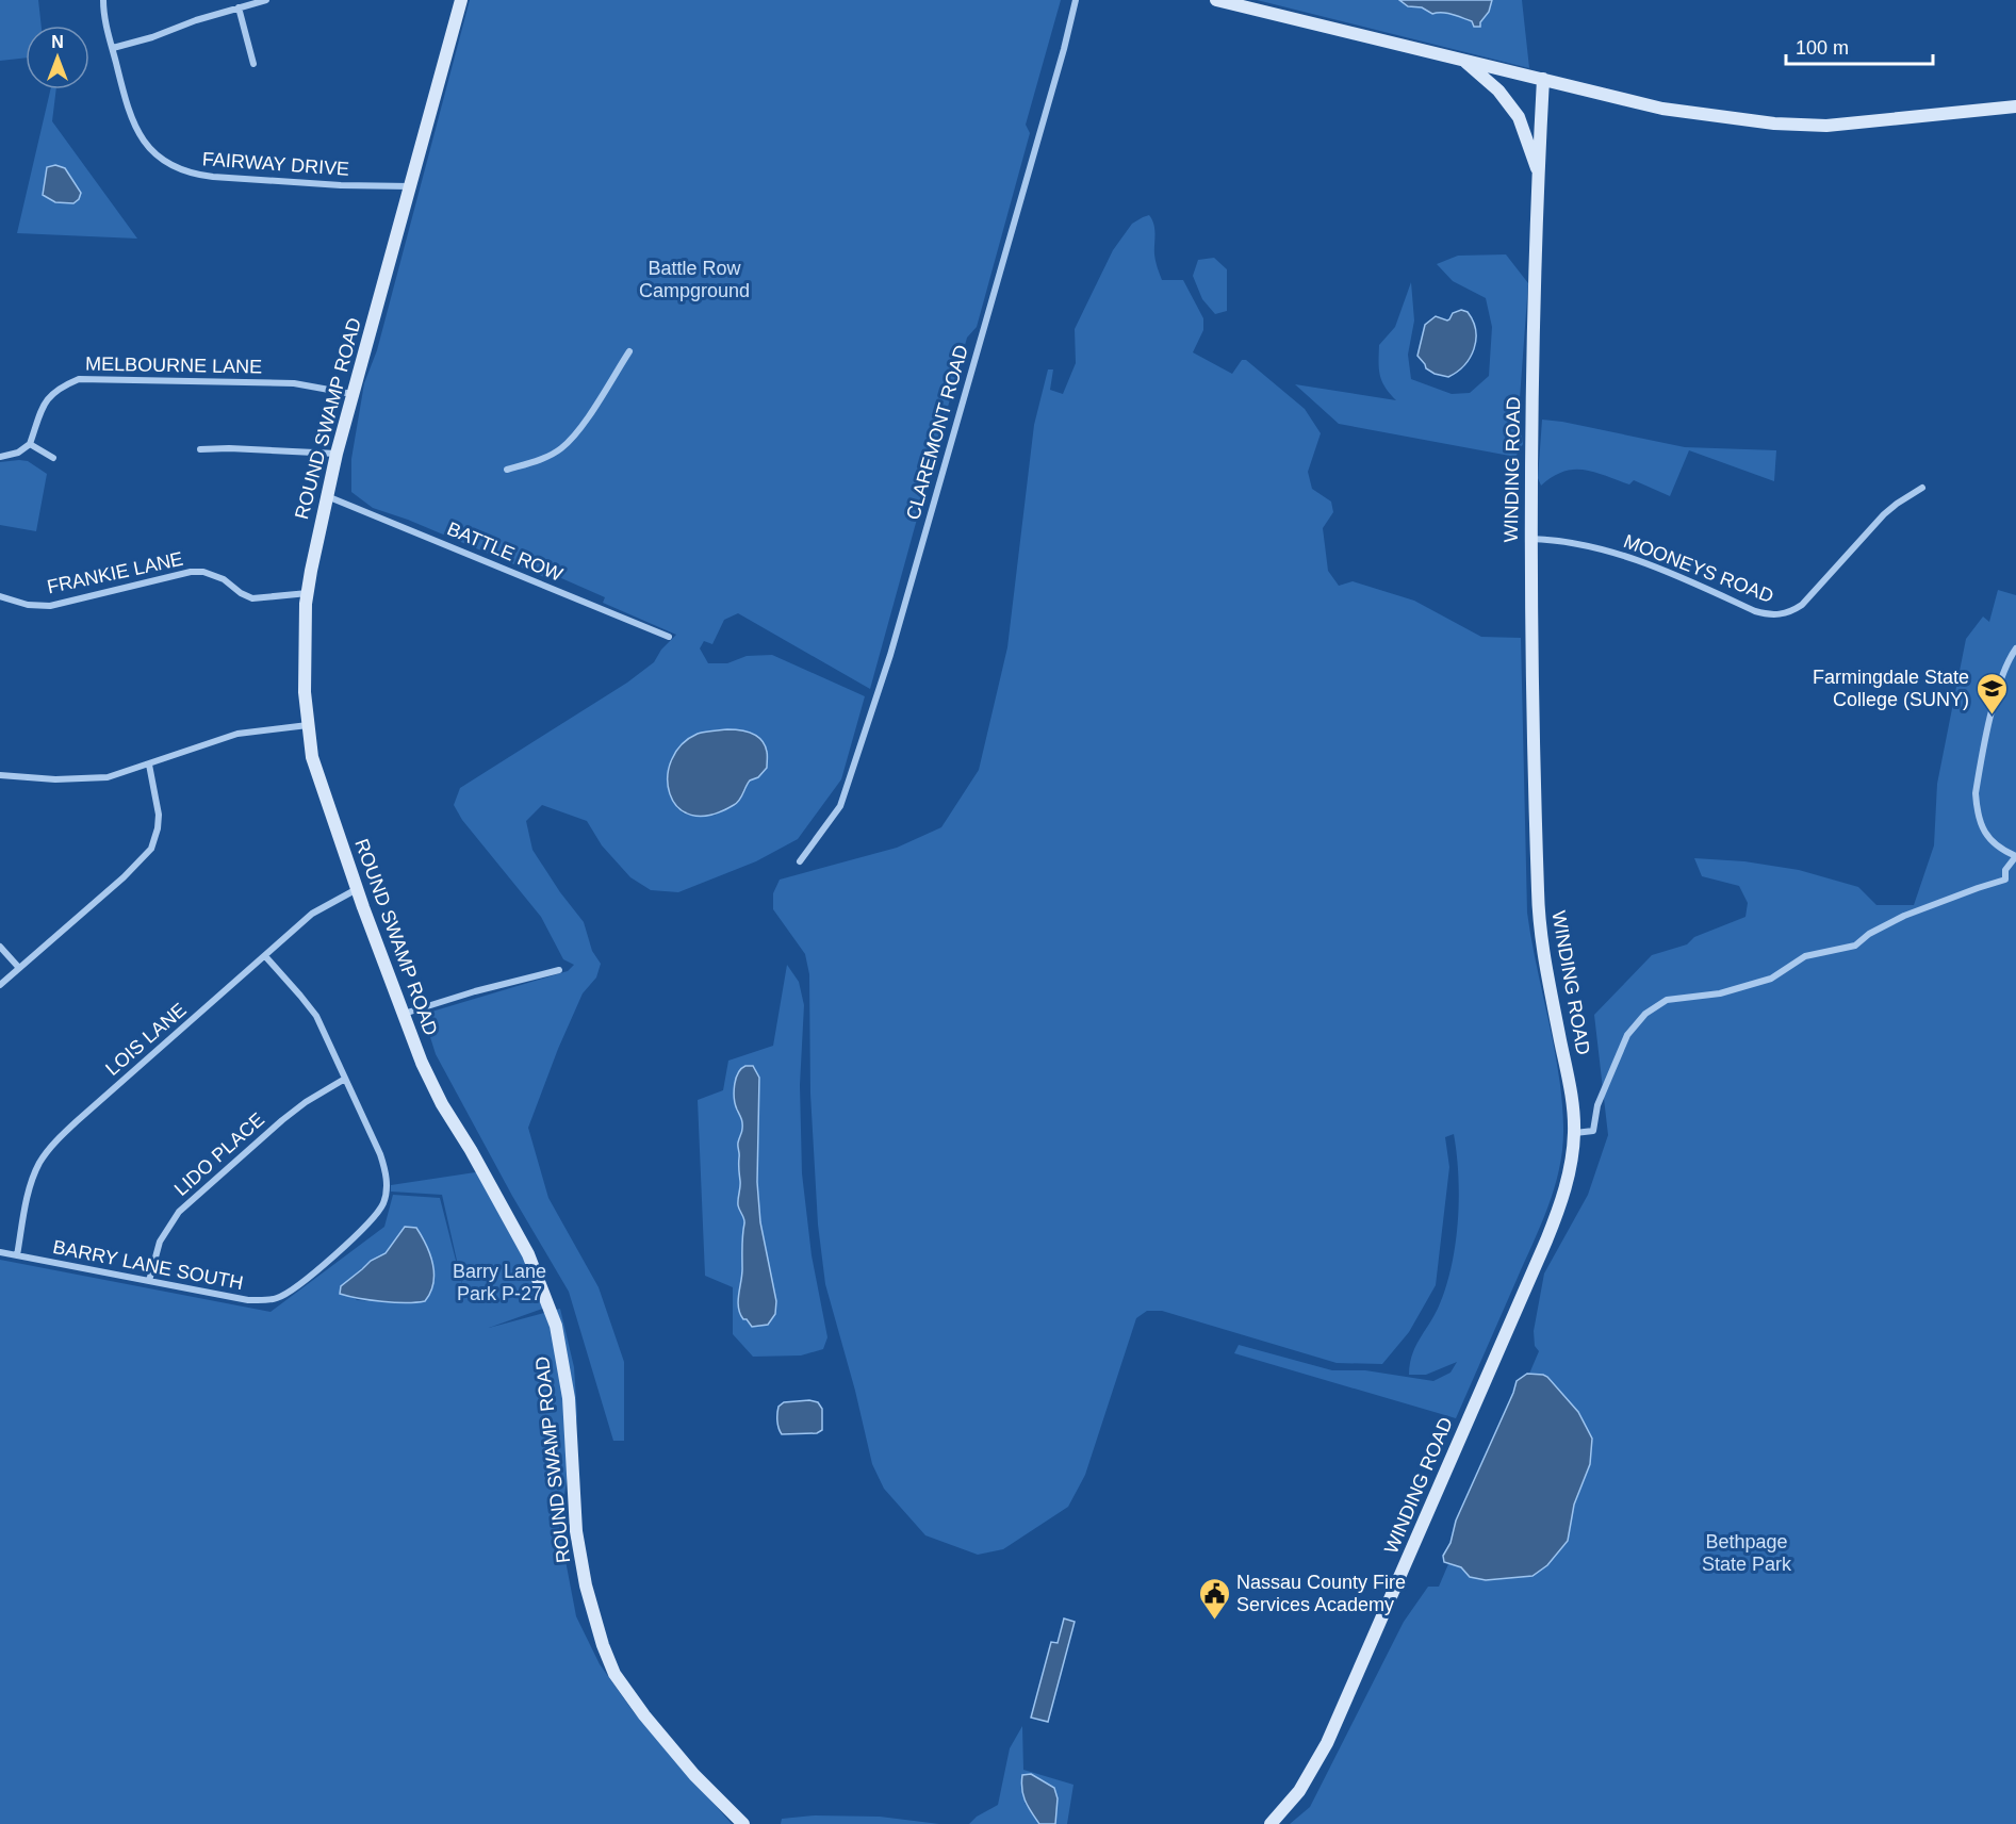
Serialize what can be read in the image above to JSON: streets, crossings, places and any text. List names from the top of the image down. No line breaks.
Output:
{"streets":{"main road":["ROUND SWAMP ROAD","WINDING ROAD"],"street":["FAIRWAY DRIVE","MELBOURNE LANE","CLAREMONT ROAD","BATTLE ROW","MOONEYS ROAD","FRANKIE LANE","LOIS LANE","LIDO PLACE","BARRY LANE SOUTH"]},"crossings":[["FAIRWAY DRIVE","ROUND SWAMP ROAD"],["MELBOURNE LANE","ROUND SWAMP ROAD"],["ROUND SWAMP ROAD","BATTLE ROW"],["ROUND SWAMP ROAD","FRANKIE LANE"],["ROUND SWAMP ROAD","LOIS LANE"],["WINDING ROAD","MOONEYS ROAD"],["LOIS LANE","BARRY LANE SOUTH"],["LIDO PLACE","BARRY LANE SOUTH"]],"parks":["Battle Row Campground","Barry Lane Park P-27","Bethpage State Park"],"places":{"school or university":["Farmingdale State College (SUNY)"],"public building":["Nassau County Fire Services Academy"]},"scale_bar":"100 m","north":"top"}
